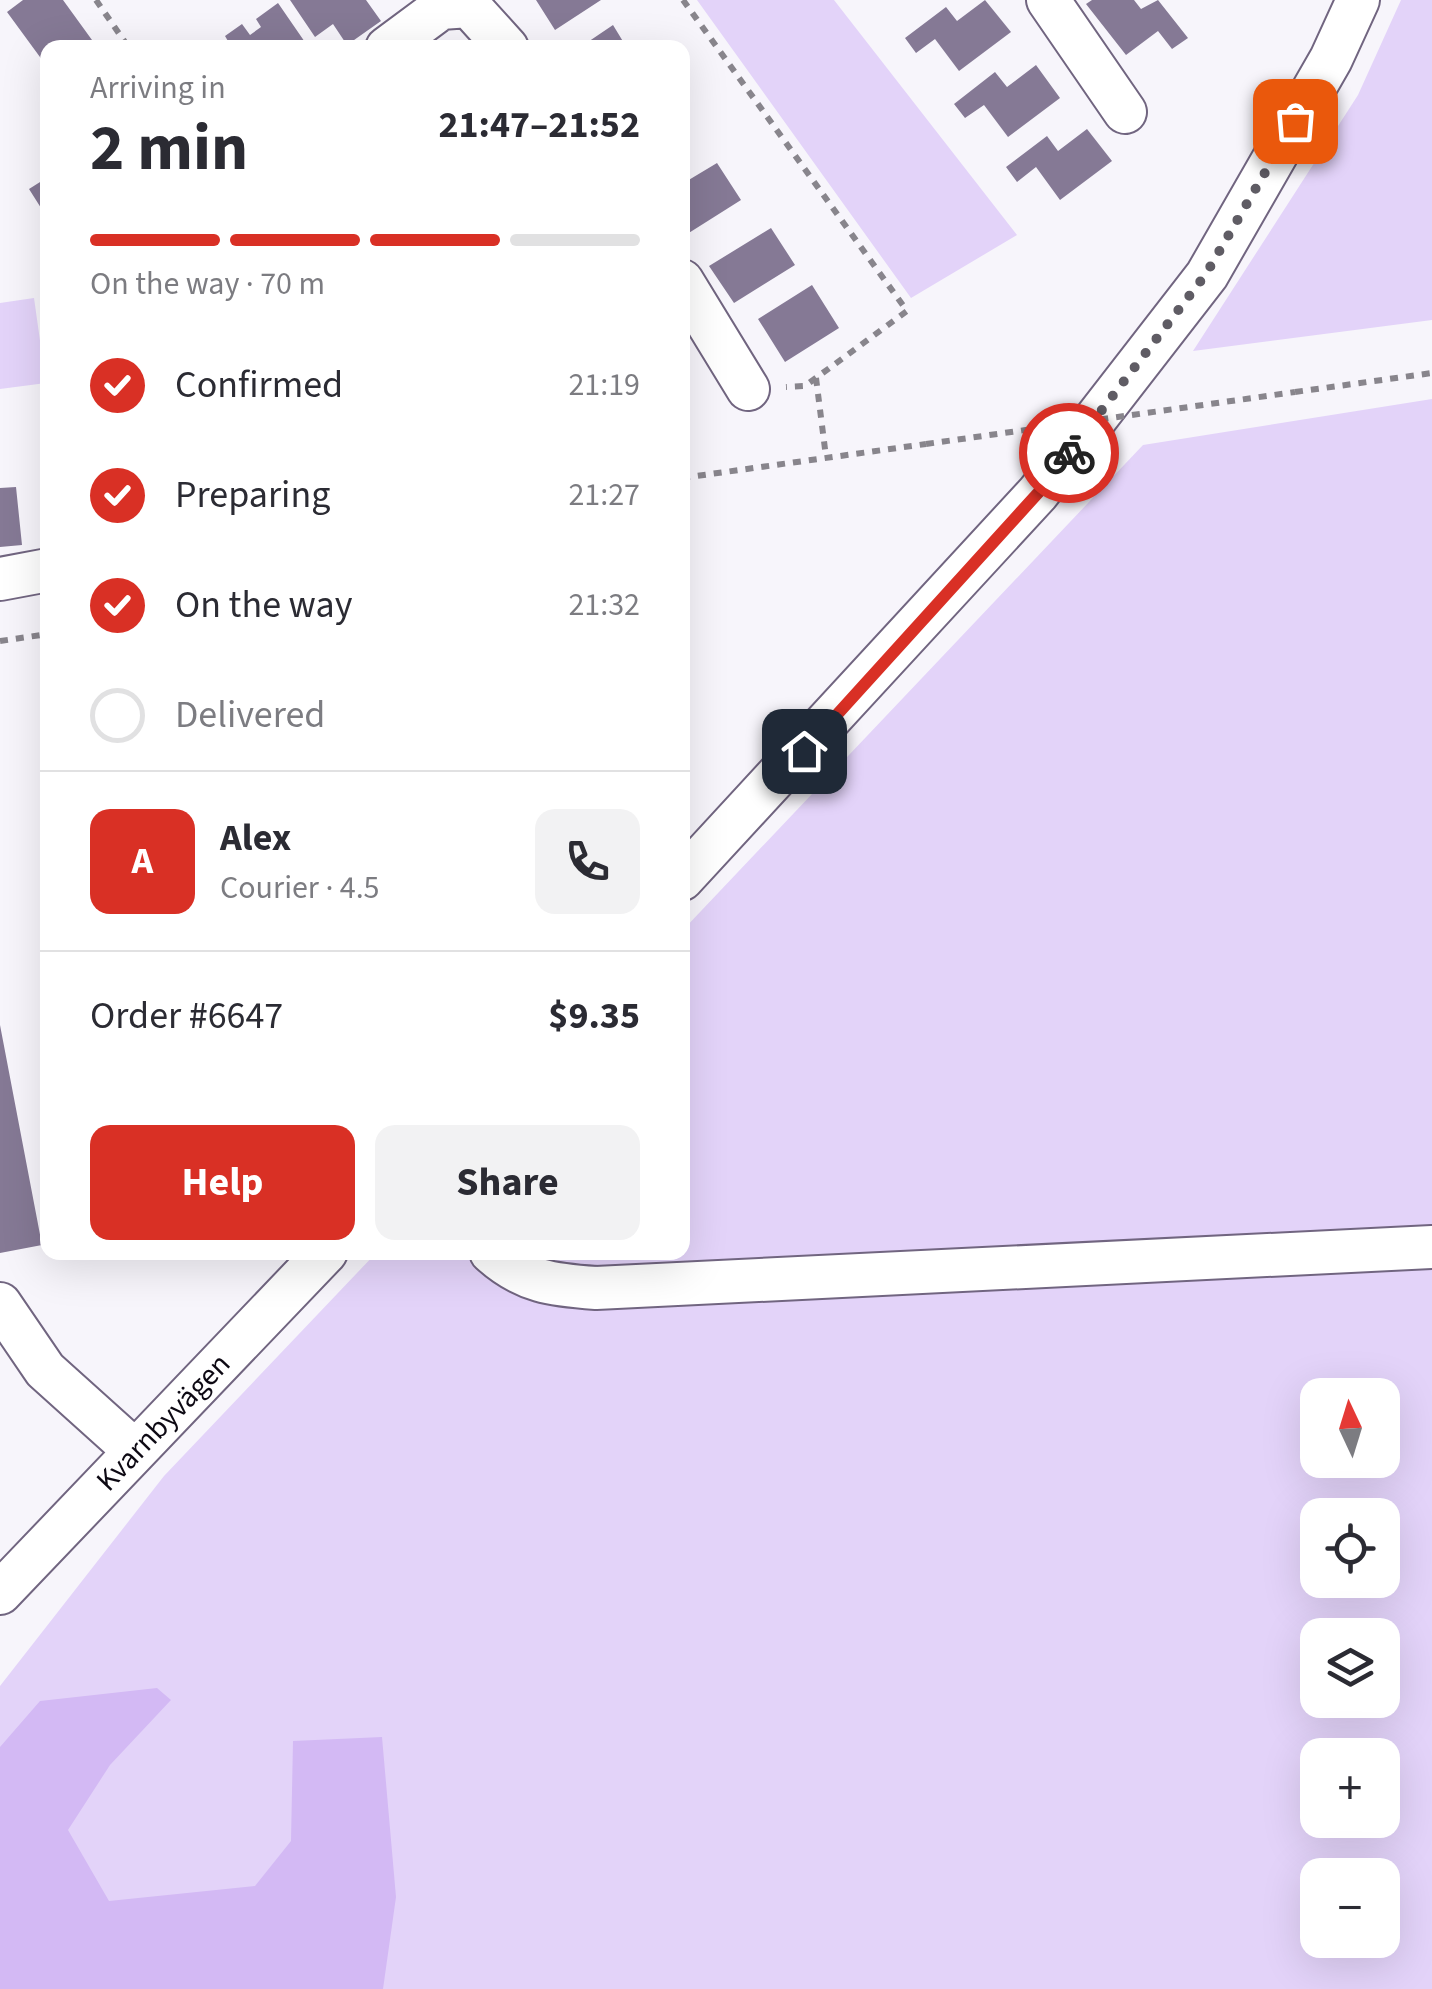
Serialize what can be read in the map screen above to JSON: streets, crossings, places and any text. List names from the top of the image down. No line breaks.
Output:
{"streets":{"street":["Kvarnbyvägen"]},"north":"top","page":{"heading":["2 min","Arriving in","21:47–21:52"],"panel":["Alex","Courier · 4.5","Order #6647","$9.35"],"bar":"On the way · 70 m","list":[["Confirmed","21:19"],["Preparing","21:27"],["On the way","21:32"],"Delivered"],"round":"A","buttons":["Help","Share"],"map_buttons":["+","−"]}}
